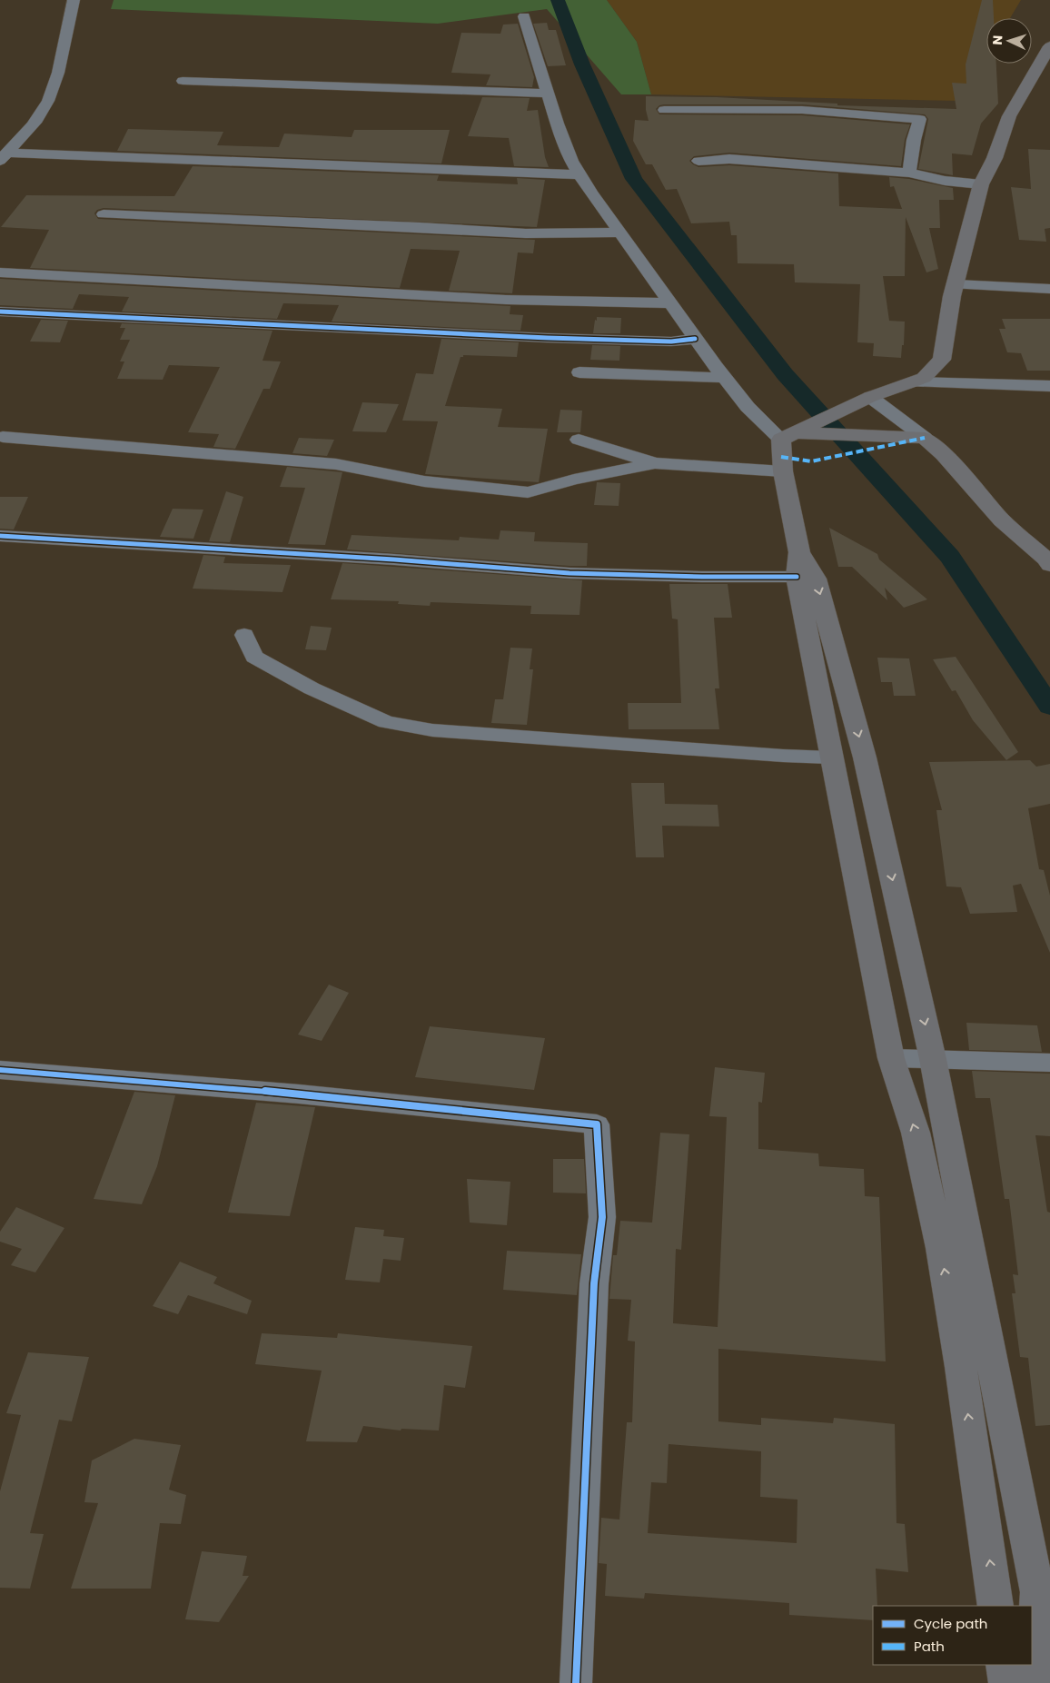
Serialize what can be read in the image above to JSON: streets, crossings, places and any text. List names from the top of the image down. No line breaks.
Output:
{"legend":["Cycle path","Path"],"north":"left"}
